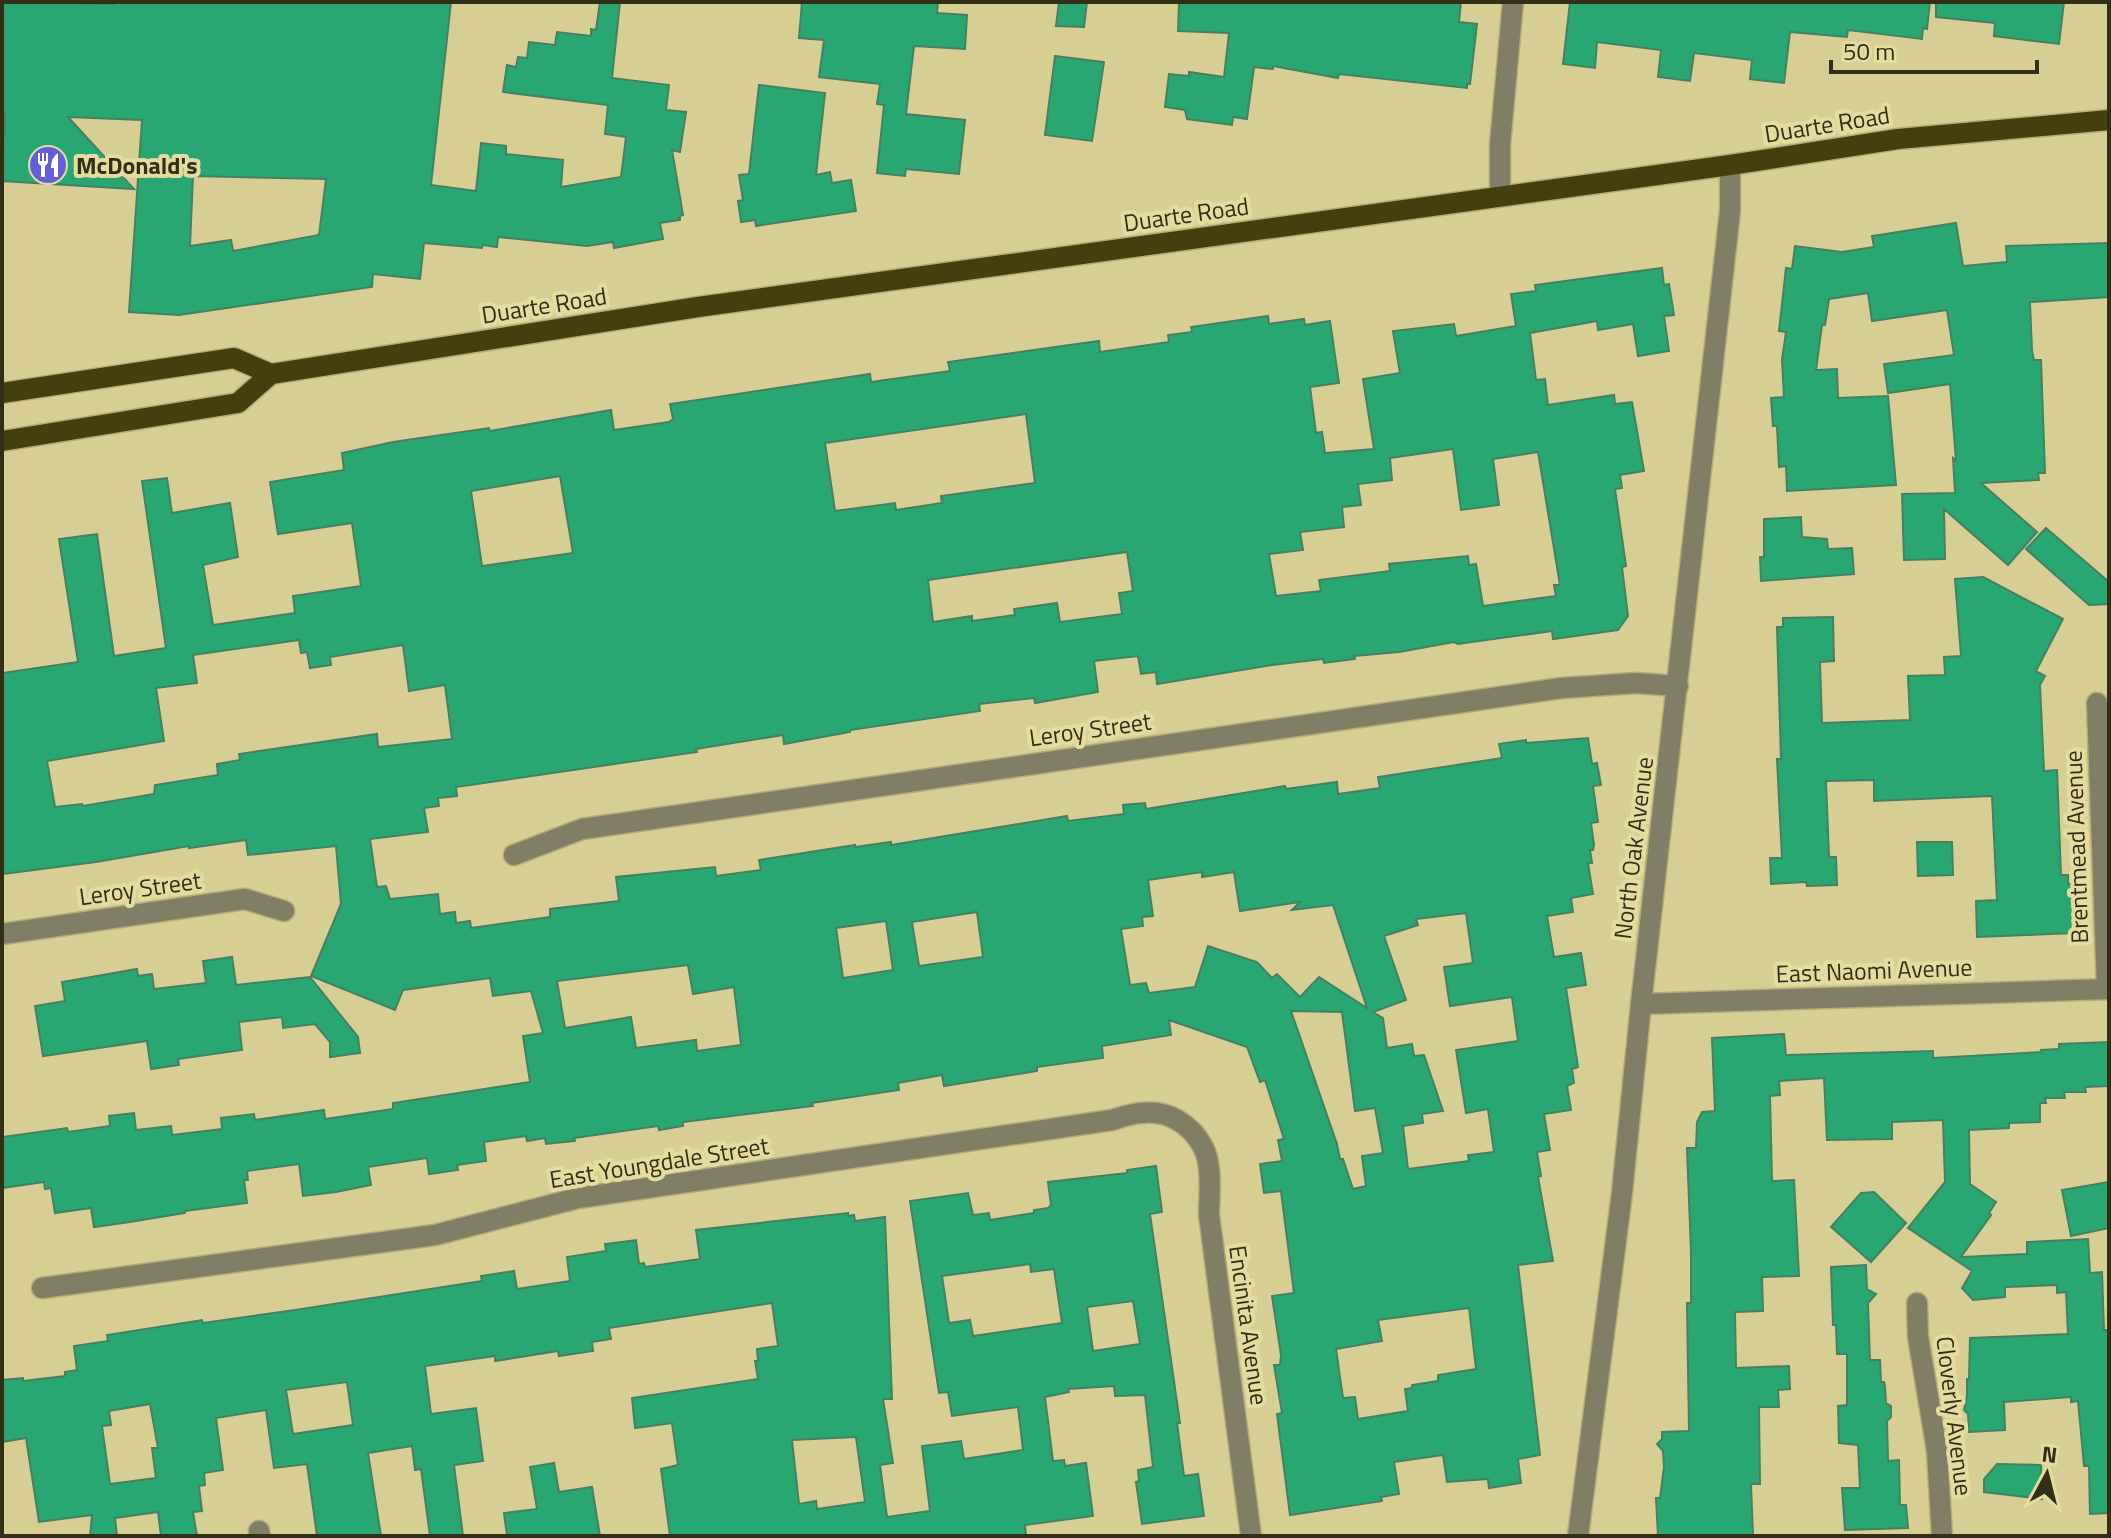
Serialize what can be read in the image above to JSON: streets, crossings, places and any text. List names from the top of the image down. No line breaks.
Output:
{"streets":{"main road":["Duarte Road"],"street":["Leroy Street","Brentmead Avenue","North Oak Avenue","East Naomi Avenue","East Youngdale Street","Encinita Avenue","Cloverly Avenue"]},"crossings":[["Duarte Road","North Oak Avenue"],["Leroy Street","North Oak Avenue"],["Brentmead Avenue","East Naomi Avenue"],["North Oak Avenue","East Naomi Avenue"],["East Youngdale Street","Encinita Avenue"]],"places":{"restaurant":["McDonald's"]},"scale_bar":"50 m","north":"top"}
